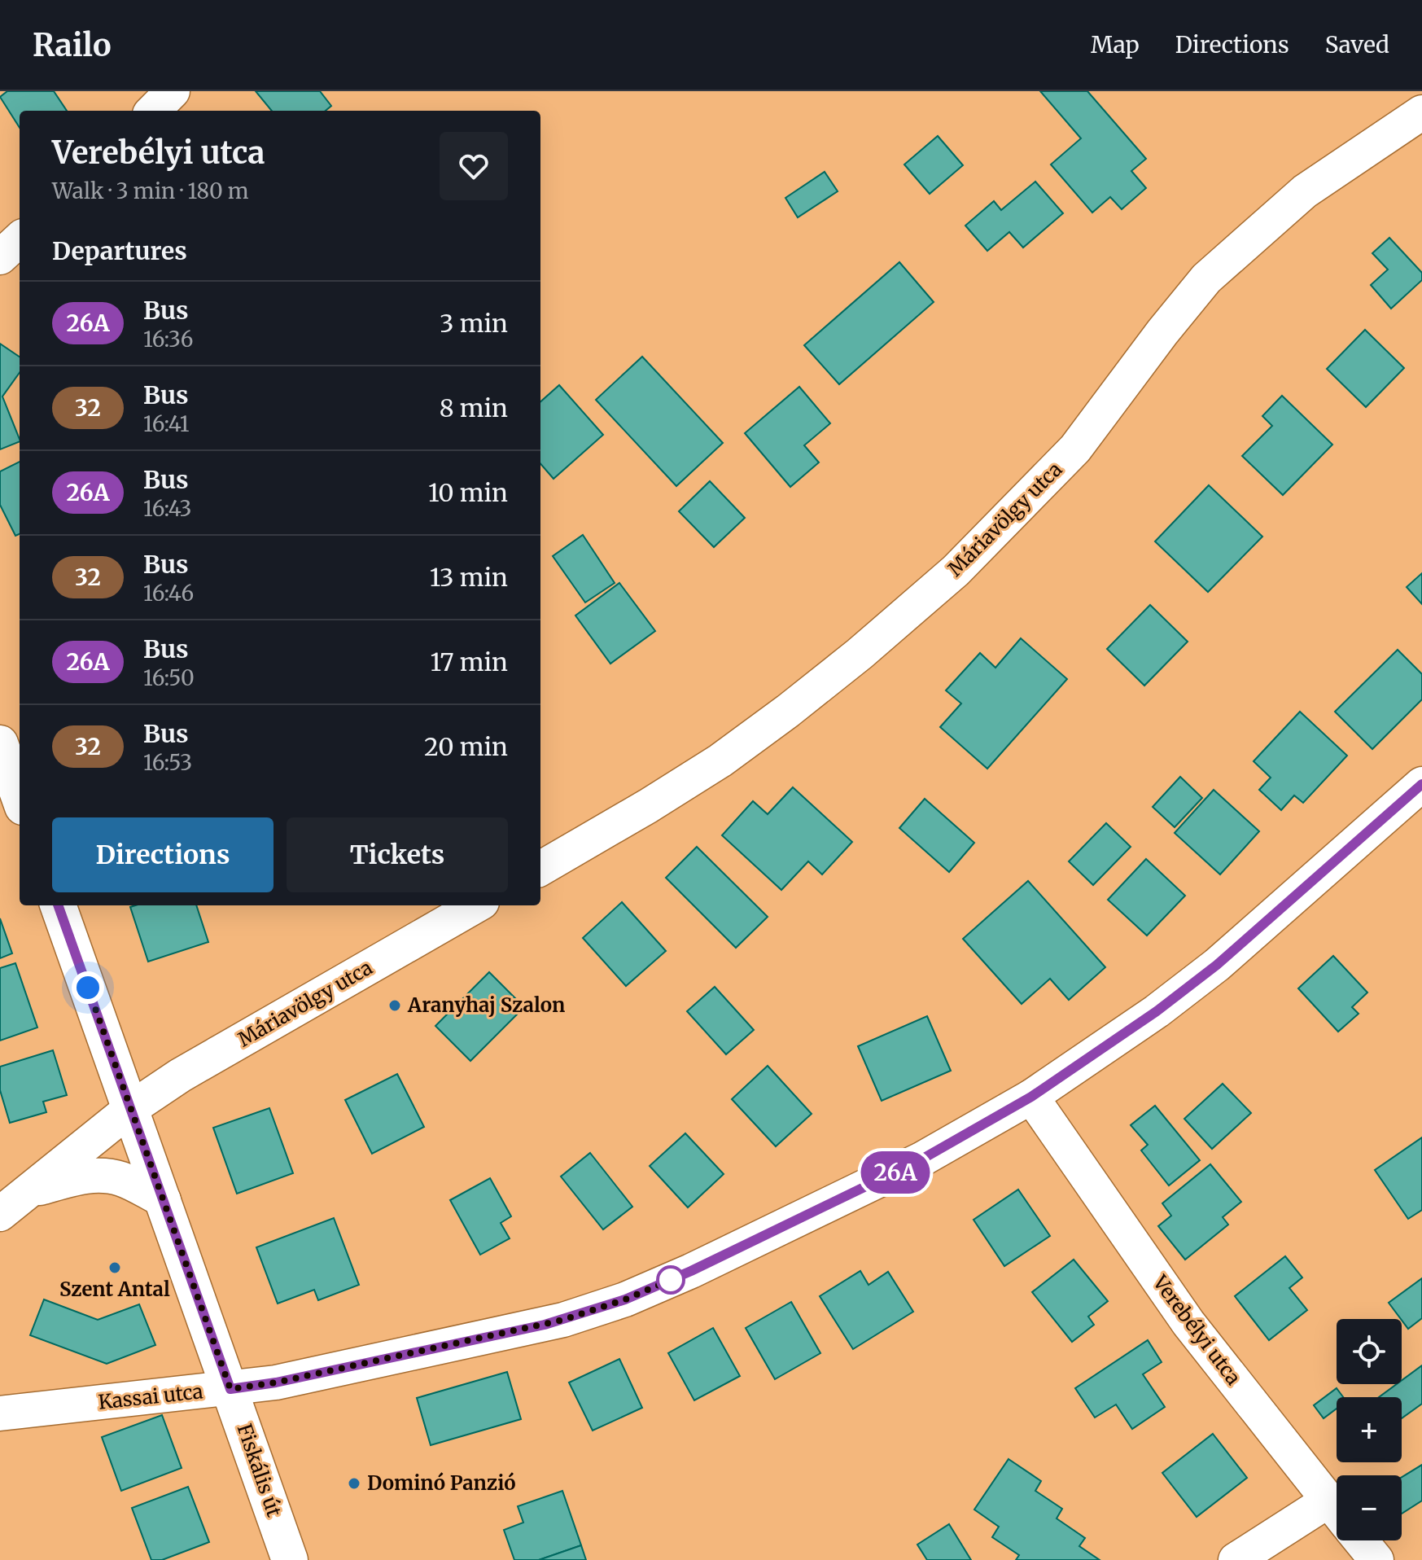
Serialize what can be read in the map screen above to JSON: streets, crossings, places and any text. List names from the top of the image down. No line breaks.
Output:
{"streets":{"street":["Máriavölgy utca","Verebélyi utca","Kassai utca","Fiskális út"]},"crossings":[["Máriavölgy utca","Fiskális út"],["Verebélyi utca","Kassai utca"],["Kassai utca","Fiskális út"]],"places":["Aranyhaj Szalon","Szent Antal","Dominó Panzió"],"lines":["bus line 26A"],"page":{"header":"Railo","nav":["Map","Directions","Saved"],"on_map":"26A","heading":[["Verebélyi utca","Walk · 3 min · 180 m"],"Departures"],"list":[{"mark":"26A","name":"Bus","note":"16:36","value":"3 min"},{"mark":"32","name":"Bus","note":"16:41","value":"8 min"},{"mark":"26A","name":"Bus","note":"16:43","value":"10 min"},{"mark":"32","name":"Bus","note":"16:46","value":"13 min"},{"mark":"26A","name":"Bus","note":"16:50","value":"17 min"},{"mark":"32","name":"Bus","note":"16:53","value":"20 min"}],"buttons":["Directions","Tickets"],"map_buttons":["+","−"]}}
